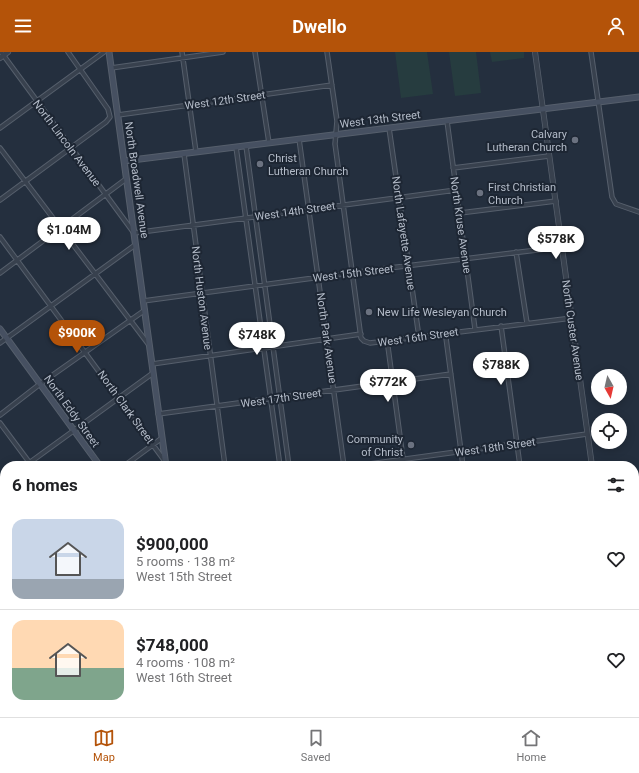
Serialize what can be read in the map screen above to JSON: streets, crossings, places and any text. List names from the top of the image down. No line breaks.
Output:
{"streets":{"main road":["West 13th Street","North Broadwell Avenue","North Eddy Street"],"street":["West 12th Street","North Lincoln Avenue","West 14th Street","North Kruse Avenue","North Lafayette Avenue","West 15th Street","North Huston Avenue","North Custer Avenue","West 16th Street","North Park Avenue","West 17th Street","North Clark Street","West 18th Street"]},"crossings":[["West 12th Street","North Broadwell Avenue"],["West 13th Street","North Broadwell Avenue"],["West 13th Street","North Kruse Avenue"],["West 13th Street","North Lafayette Avenue"],["West 13th Street","North Huston Avenue"],["West 13th Street","North Custer Avenue"],["West 13th Street","North Park Avenue"],["North Lincoln Avenue","North Broadwell Avenue"],["North Lincoln Avenue","West 14th Street"],["North Broadwell Avenue","West 14th Street"],["North Broadwell Avenue","West 15th Street"],["North Broadwell Avenue","West 16th Street"],["North Broadwell Avenue","West 17th Street"],["West 14th Street","North Kruse Avenue"],["West 14th Street","North Lafayette Avenue"],["West 14th Street","North Huston Avenue"],["West 14th Street","North Park Avenue"],["North Kruse Avenue","West 15th Street"],["North Kruse Avenue","West 16th Street"],["North Lafayette Avenue","West 15th Street"],["North Lafayette Avenue","West 16th Street"],["West 15th Street","North Huston Avenue"],["West 15th Street","North Custer Avenue"],["West 15th Street","North Park Avenue"],["North Huston Avenue","West 16th Street"],["North Huston Avenue","West 17th Street"],["North Custer Avenue","West 16th Street"],["North Custer Avenue","West 18th Street"],["West 16th Street","North Park Avenue"],["North Park Avenue","West 17th Street"]],"places":["Calvary Lutheran Church","Christ Lutheran Church","First Christian Church","New Life Wesleyan Church","Community of Christ"],"north":"bottom","page":{"header":"Dwello","price":["$1.04M","$578K","$900K","$748K","$788K","$772K"],"heading":"6 homes","list":[{"name":"$900,000","note":"5 rooms · 138 m² · West 15th Street"},{"name":"$748,000","note":"4 rooms · 108 m² · West 16th Street"}],"tabs":["Map","Saved","Home"]}}
